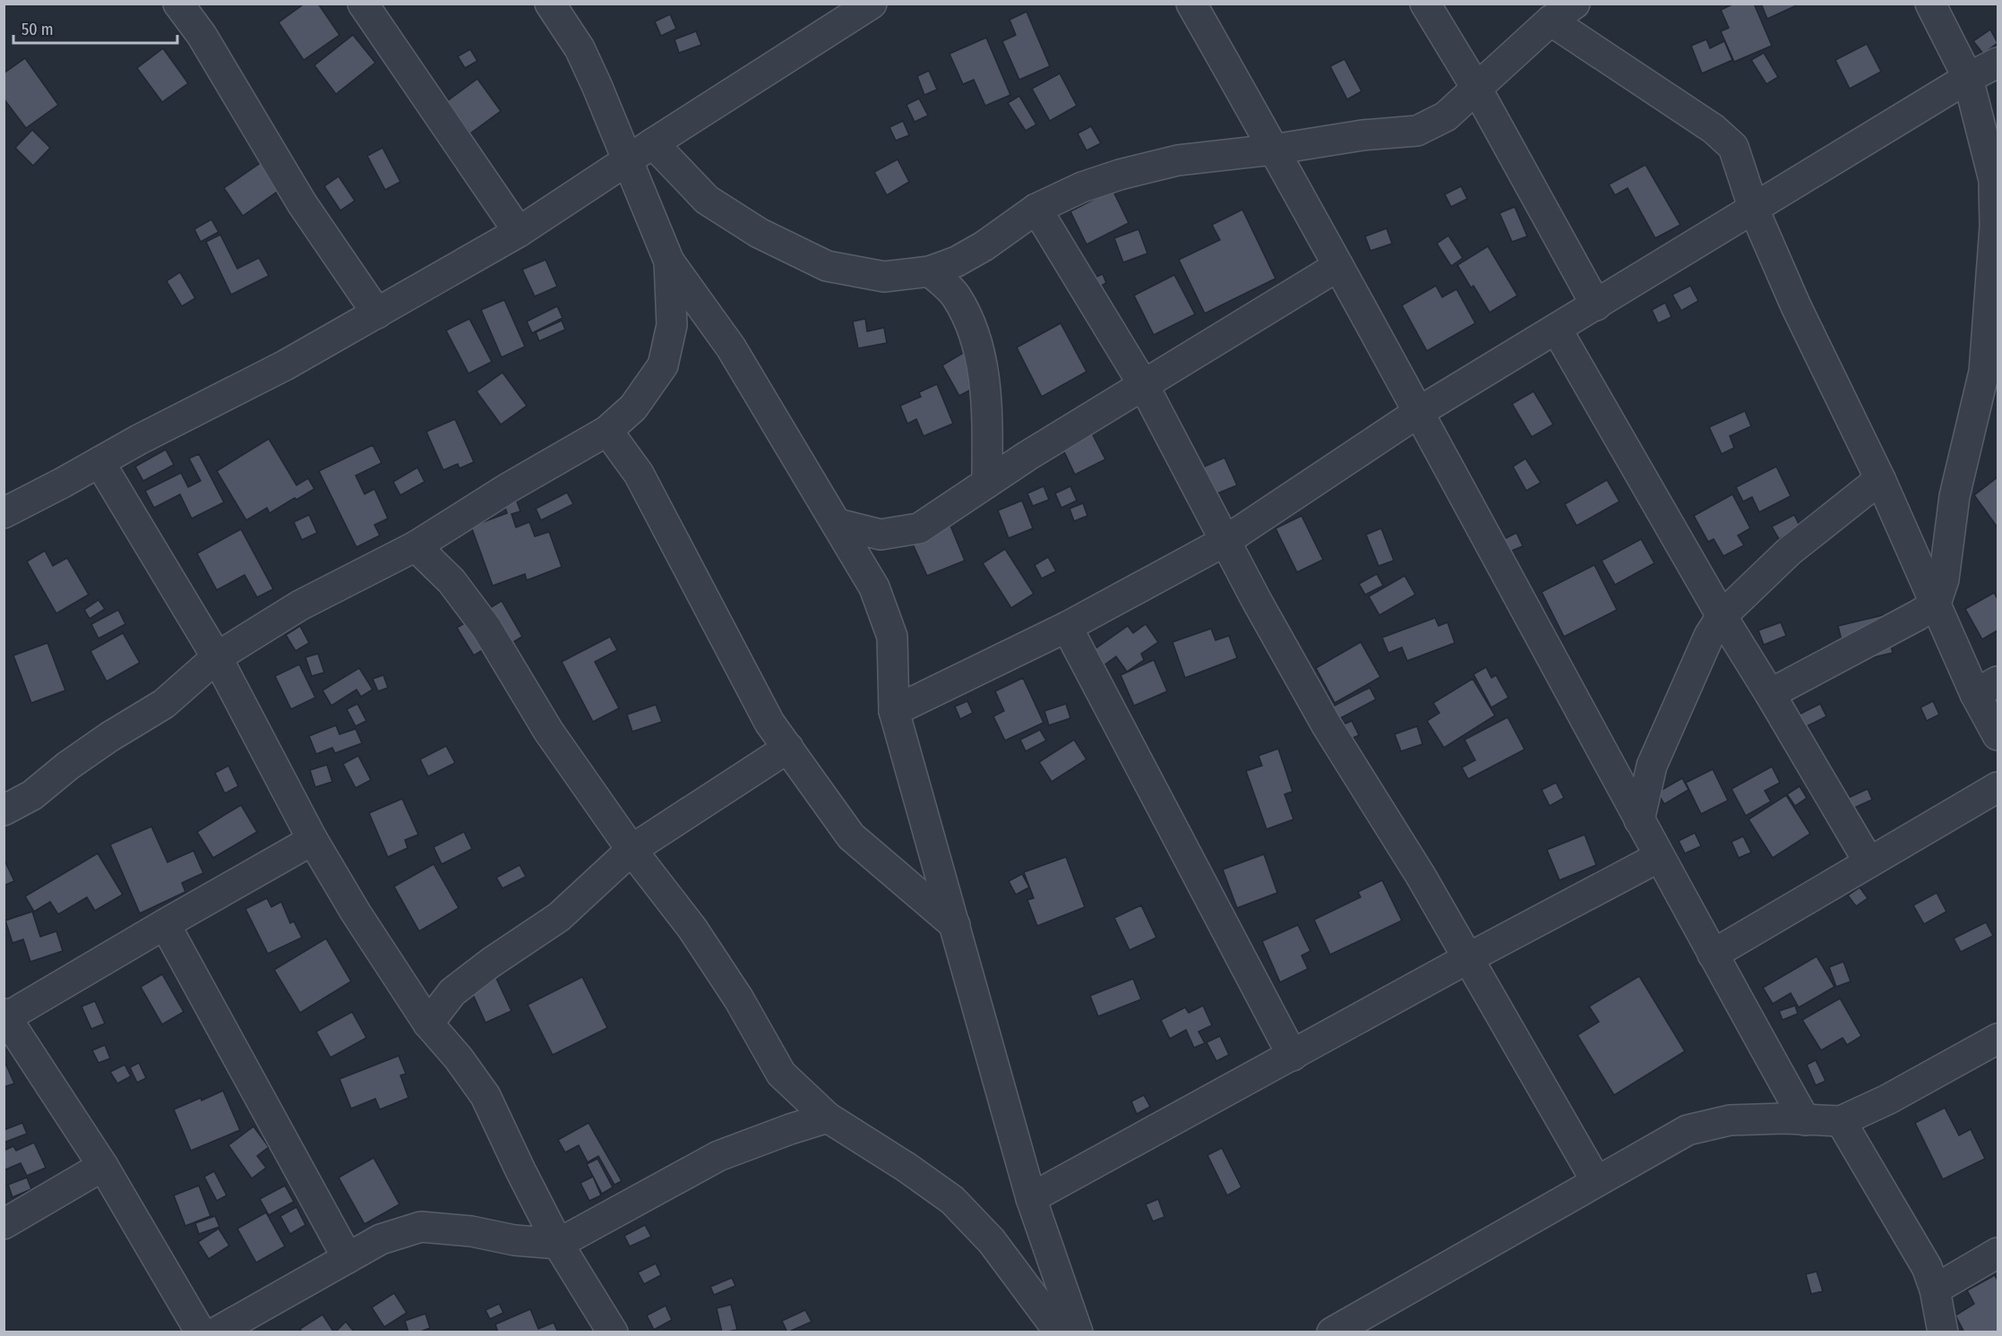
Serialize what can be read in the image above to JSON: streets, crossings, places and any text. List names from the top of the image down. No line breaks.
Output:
{"scale_bar":"50 m"}
